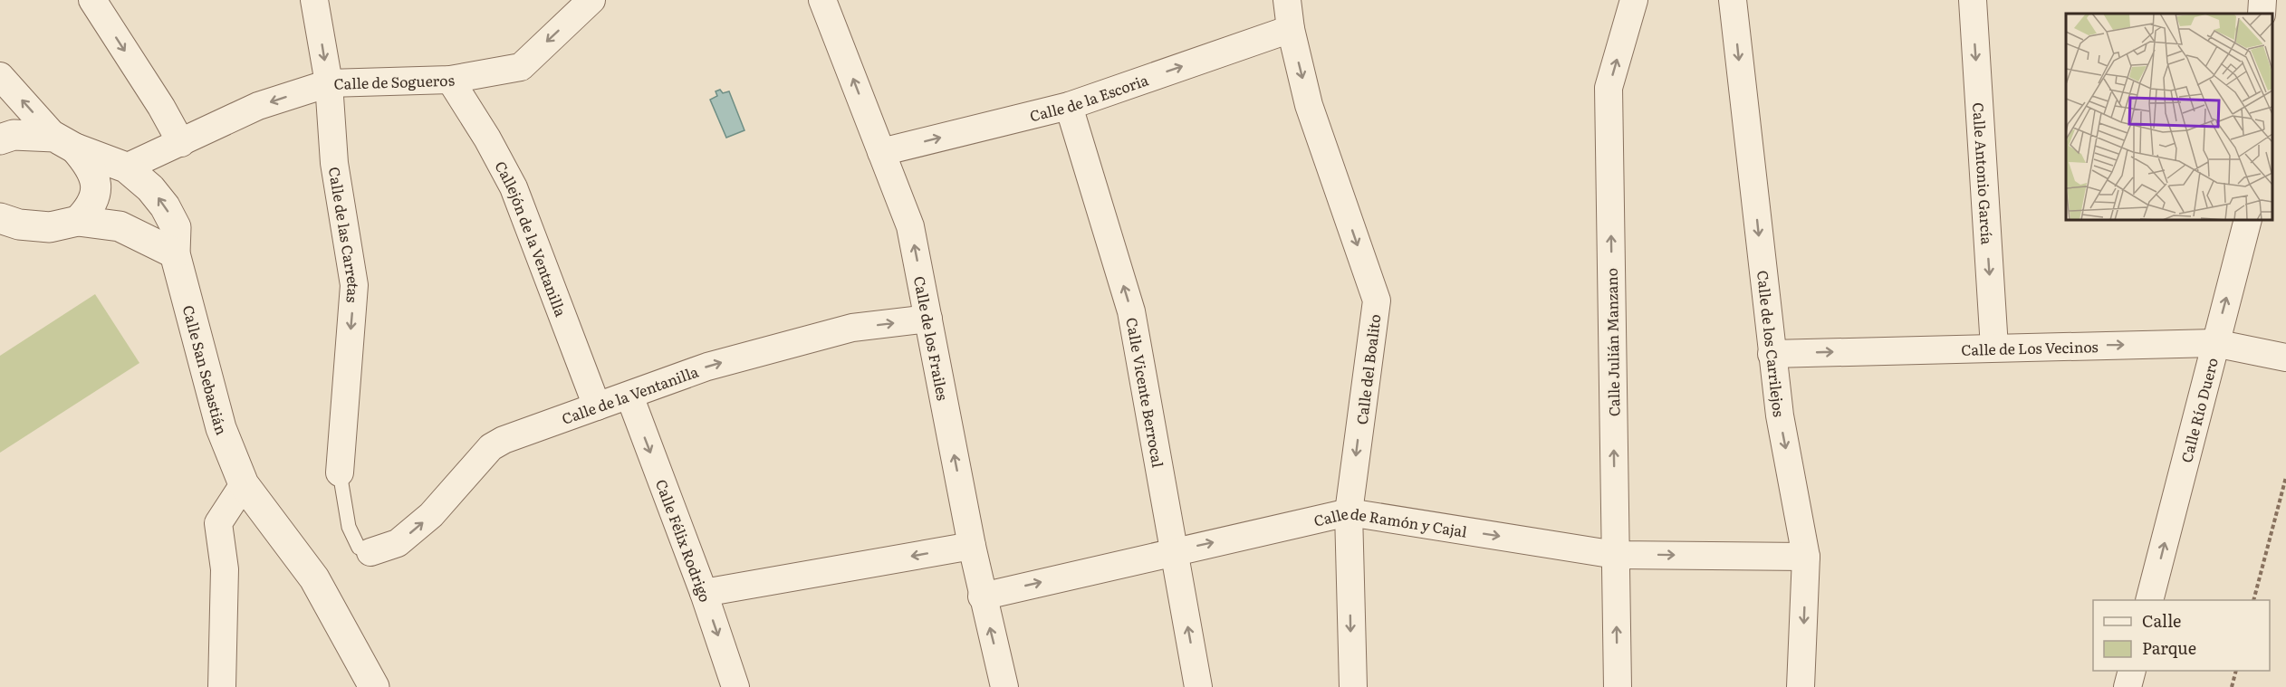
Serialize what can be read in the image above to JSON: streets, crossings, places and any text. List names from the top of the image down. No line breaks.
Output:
{"streets":{"street":["Calle de Sogueros","Calle de la Escoria","Calle Antonio García","Calle de las Carretas","Callejón de la Ventanilla","Calle de los Frailes","Calle Julián Manzano","Calle de los Carrilejos","Calle de Los Vecinos","Calle San Sebastián","Calle del Boalito","Calle Vicente Berrocal","Calle de la Ventanilla","Calle Río Duero","Calle de Ramón y Cajal","Calle Félix Rodrigo"]},"crossings":[["Calle de Sogueros","Calle de las Carretas"],["Calle de Sogueros","Callejón de la Ventanilla"],["Calle de Sogueros","Calle San Sebastián"],["Calle de la Escoria","Calle de los Frailes"],["Calle de la Escoria","Calle del Boalito"],["Calle de la Escoria","Calle Vicente Berrocal"],["Calle Antonio García","Calle de Los Vecinos"],["Callejón de la Ventanilla","Calle de la Ventanilla"],["Calle de los Frailes","Calle de la Ventanilla"],["Calle de los Frailes","Calle de Ramón y Cajal"],["Calle Julián Manzano","Calle de Ramón y Cajal"],["Calle de los Carrilejos","Calle de Los Vecinos"],["Calle de los Carrilejos","Calle de Ramón y Cajal"],["Calle de Los Vecinos","Calle Río Duero"],["Calle del Boalito","Calle de Ramón y Cajal"],["Calle Vicente Berrocal","Calle de Ramón y Cajal"],["Calle de la Ventanilla","Calle Félix Rodrigo"]],"one_way":["Calle de Sogueros","Calle de la Escoria","Calle Antonio García","Calle de las Carretas","Calle de los Frailes","Calle Julián Manzano","Calle de los Carrilejos","Calle de Los Vecinos","Calle del Boalito","Calle Vicente Berrocal","Calle Río Duero","Calle de Ramón y Cajal","Calle Félix Rodrigo"],"legend":["Calle","Parque"]}
